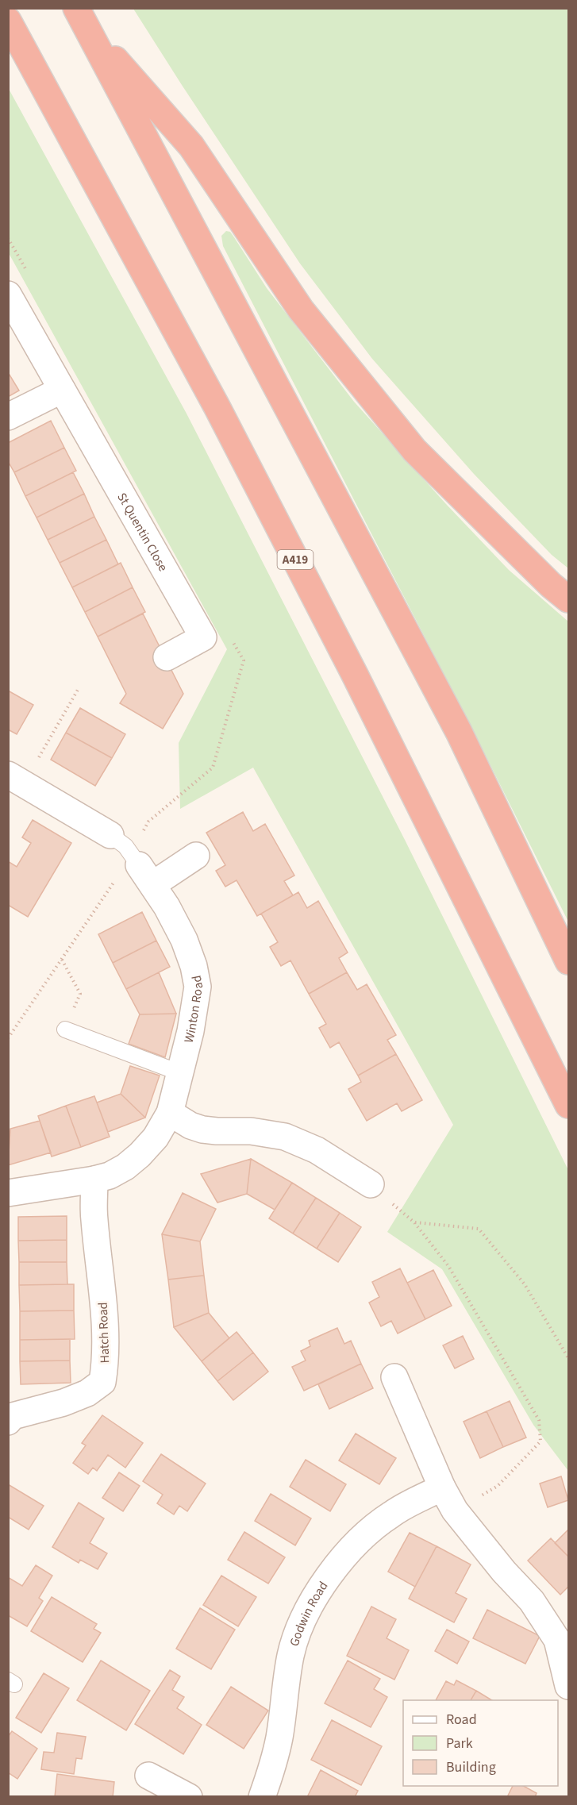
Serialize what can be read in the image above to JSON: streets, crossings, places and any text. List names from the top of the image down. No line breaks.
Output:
{"streets":{"highway":["A419"],"street":["St Quentin Close","Winton Road","Hatch Road","Godwin Road"]},"crossings":[["Winton Road","Hatch Road"]],"legend":["Road","Park","Building"]}
